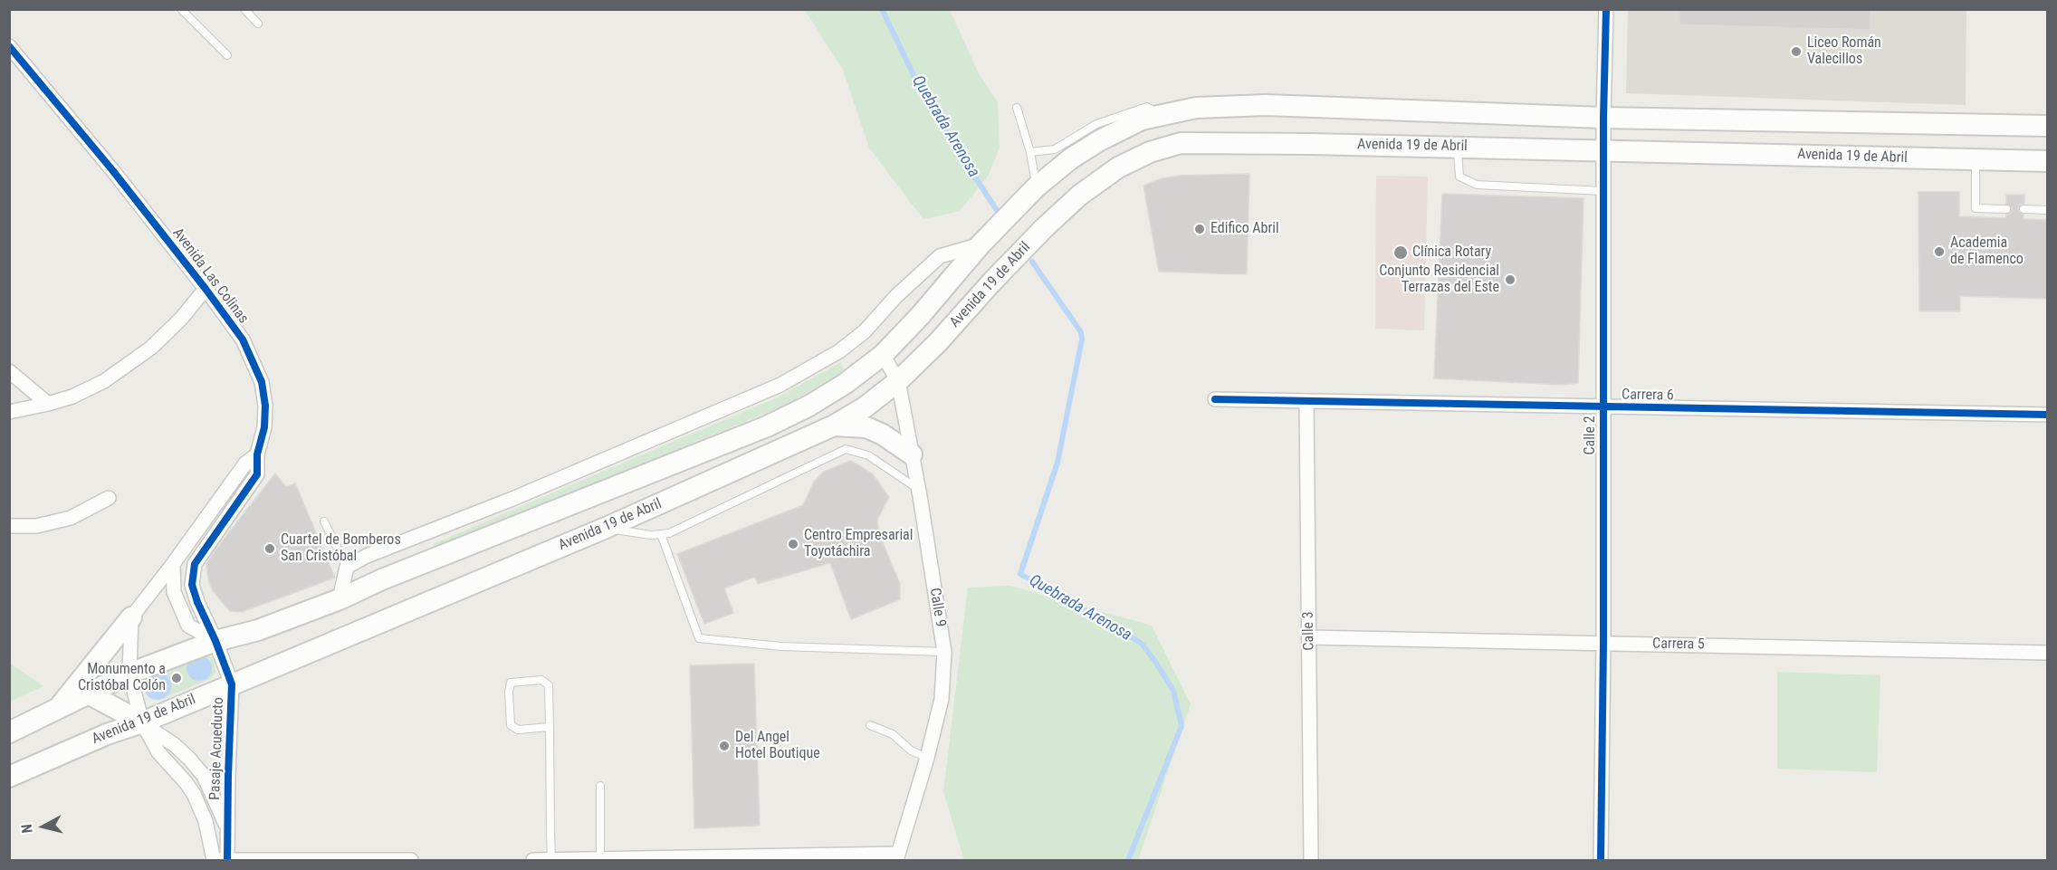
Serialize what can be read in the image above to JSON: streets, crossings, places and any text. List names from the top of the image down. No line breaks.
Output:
{"streets":{"main road":["Avenida 19 de Abril"],"street":["Avenida Las Colinas","Carrera 6","Calle 2","Calle 9","Calle 3","Carrera 5","Pasaje Acueducto"]},"crossings":[["Avenida 19 de Abril","Calle 2"],["Avenida 19 de Abril","Calle 9"],["Avenida 19 de Abril","Pasaje Acueducto"],["Avenida Las Colinas","Pasaje Acueducto"],["Carrera 6","Calle 2"],["Carrera 6","Calle 3"],["Calle 2","Carrera 5"],["Calle 3","Carrera 5"]],"water":["Quebrada Arenosa"],"places":["Liceo Román Valecillos","Edifico Abril","Academia de Flamenco","Clínica Rotary","Conjunto Residencial Terrazas del Este","Centro Empresarial Toyotáchira","Cuartel de Bomberos San Cristóbal","Monumento a Cristóbal Colón","Del Angel Hotel Boutique"],"north":"left"}
